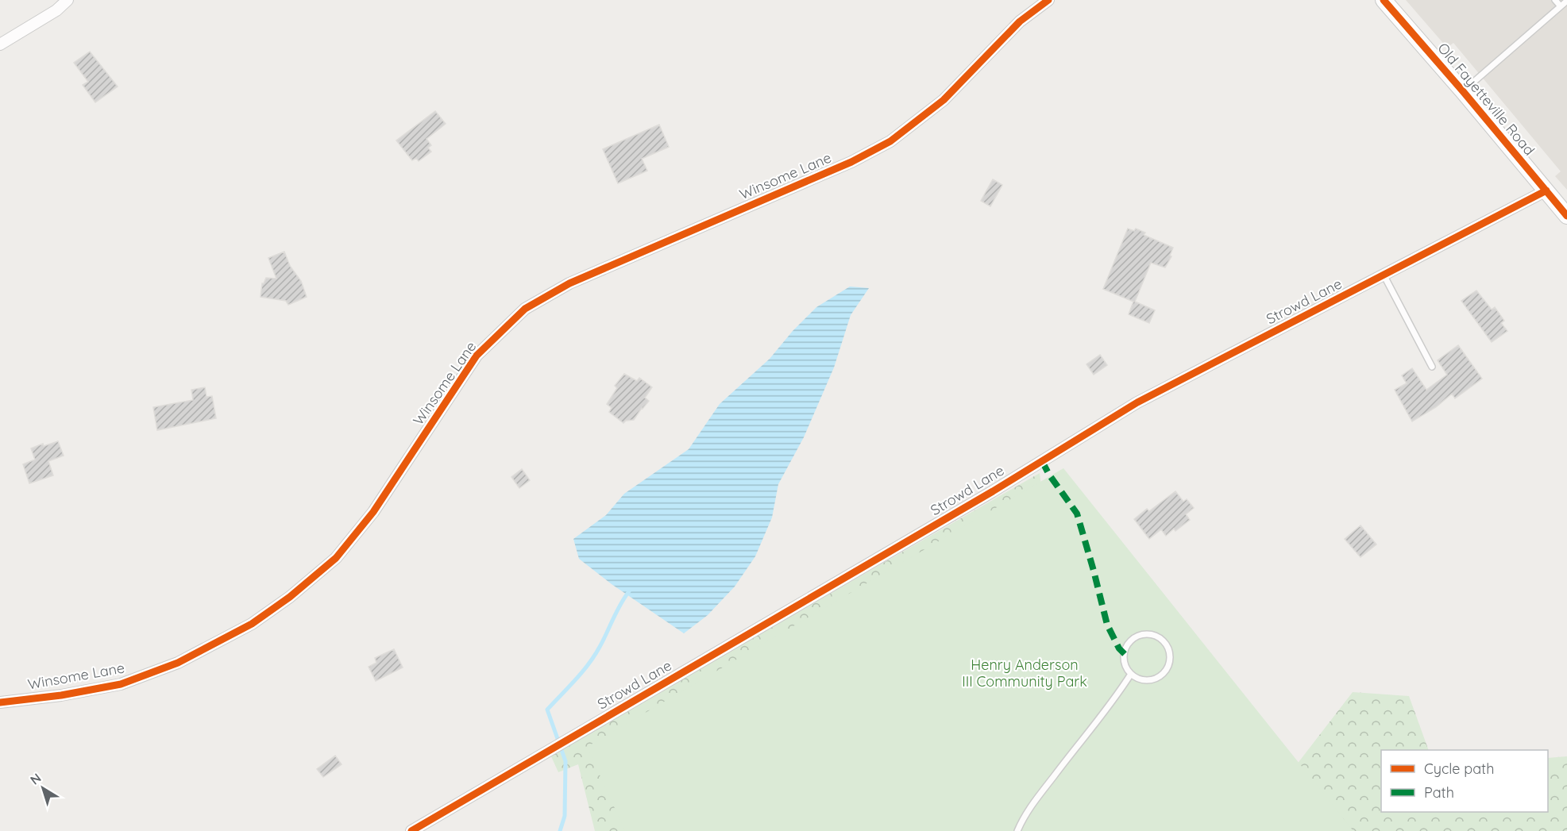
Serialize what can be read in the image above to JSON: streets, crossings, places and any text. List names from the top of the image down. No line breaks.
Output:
{"streets":{"street":["Old Fayetteville Road","Winsome Lane","Strowd Lane"]},"crossings":[["Old Fayetteville Road","Strowd Lane"]],"parks":["Henry Anderson III Community Park"],"legend":["Cycle path","Path"],"north":"top left"}
